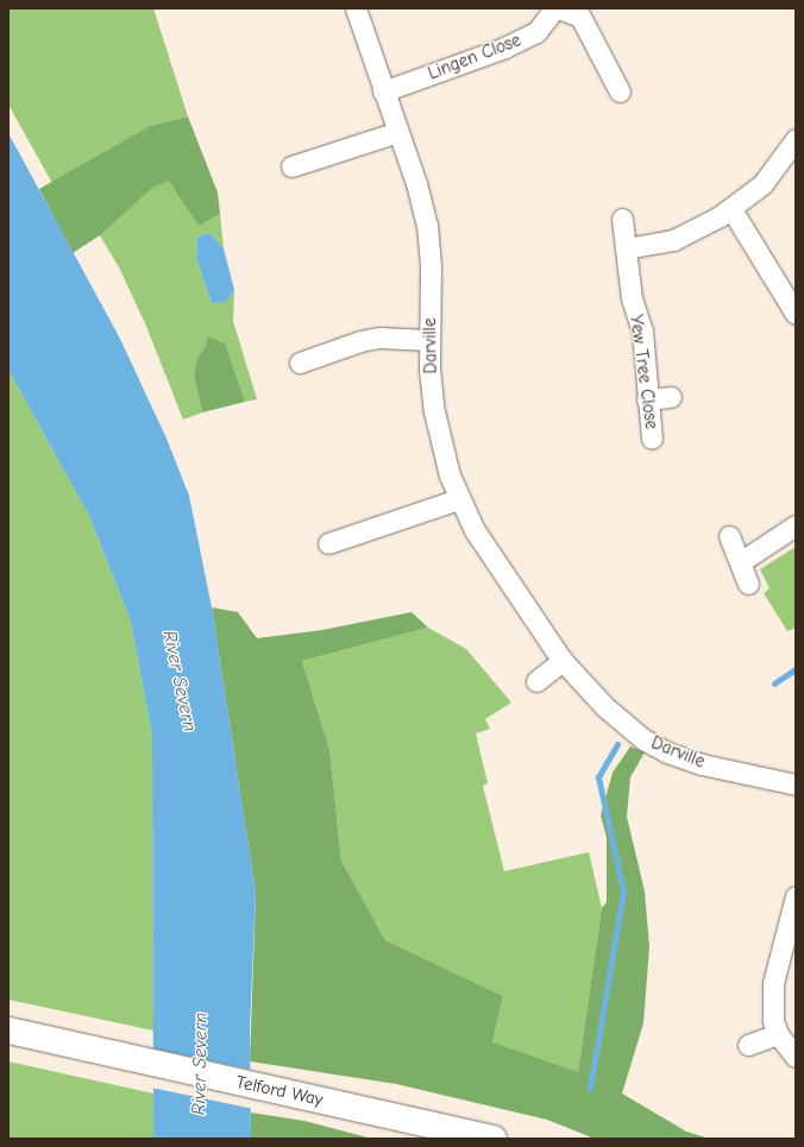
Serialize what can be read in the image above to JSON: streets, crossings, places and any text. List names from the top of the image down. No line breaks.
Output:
{"streets":{"main road":["Telford Way"],"street":["Lingen Close","Darville","Yew Tree Close"]},"crossings":[["Lingen Close","Darville"]],"water":["River Severn"]}
